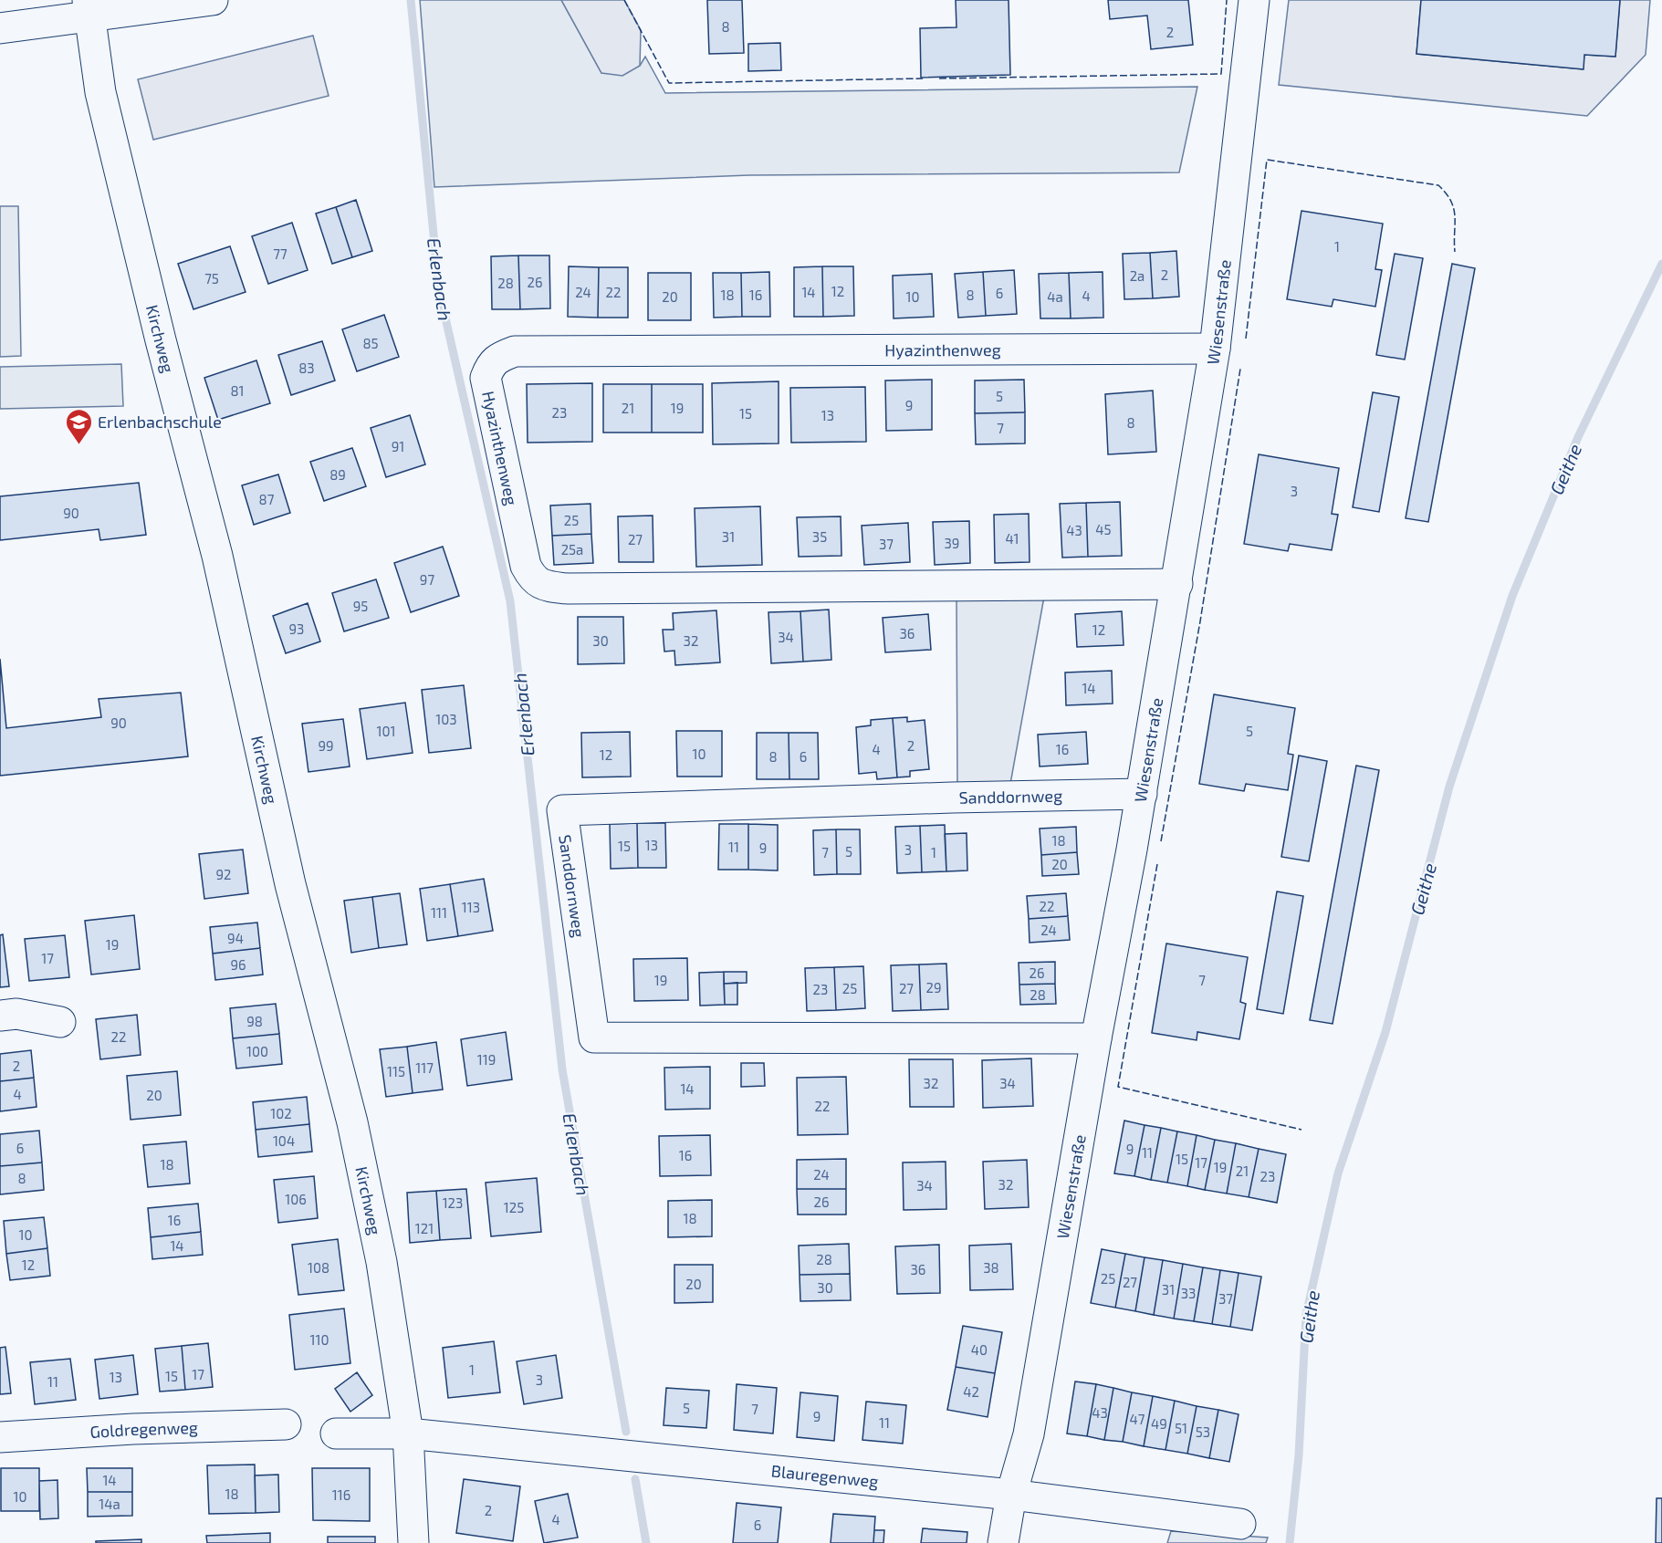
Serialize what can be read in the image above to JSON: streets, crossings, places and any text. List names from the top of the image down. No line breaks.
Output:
{"streets":{"street":["Wiesenstraße","Kirchweg","Hyazinthenweg","Sanddornweg","Goldregenweg","Blauregenweg"]},"crossings":[["Wiesenstraße","Hyazinthenweg"],["Wiesenstraße","Sanddornweg"],["Wiesenstraße","Blauregenweg"],["Kirchweg","Blauregenweg"]],"water":["Erlenbach","Geithe"],"places":{"school or university":["Erlenbachschule"]},"house_numbers":["8","2","1","77","2","2a","75","26","28","12","24","22","14","6","18","16","8","4","20","10","4a","85","83","81","5","9","21","19","23","15","13","8","7","91","89","3","87","90","25","45","43","31","35","41","27","39","37","25a","97","95","93","12","36","34","30","32","14","103","90","101","5","99","2","4","16","10","12","8","6","18","13","15","11","9","3","5","7","1","20","92","22","113","111","24","94","19","17","96","26","19","7","29","25","27","23","28","98","22","100","119","2","117","115","32","34","14","4","20","22","102","104","6","9","11","16","15","17","18","19","21","24","23","8","32","34","106","26","123","125","18","16","121","10","14","28","12","108","38","36","25","27","20","30","31","33","37","110","40","1","17","15","13","3","11","42","5","7","43","9","47","11","49","51","53","14","18","116","10","14a","2","4","6"]}
